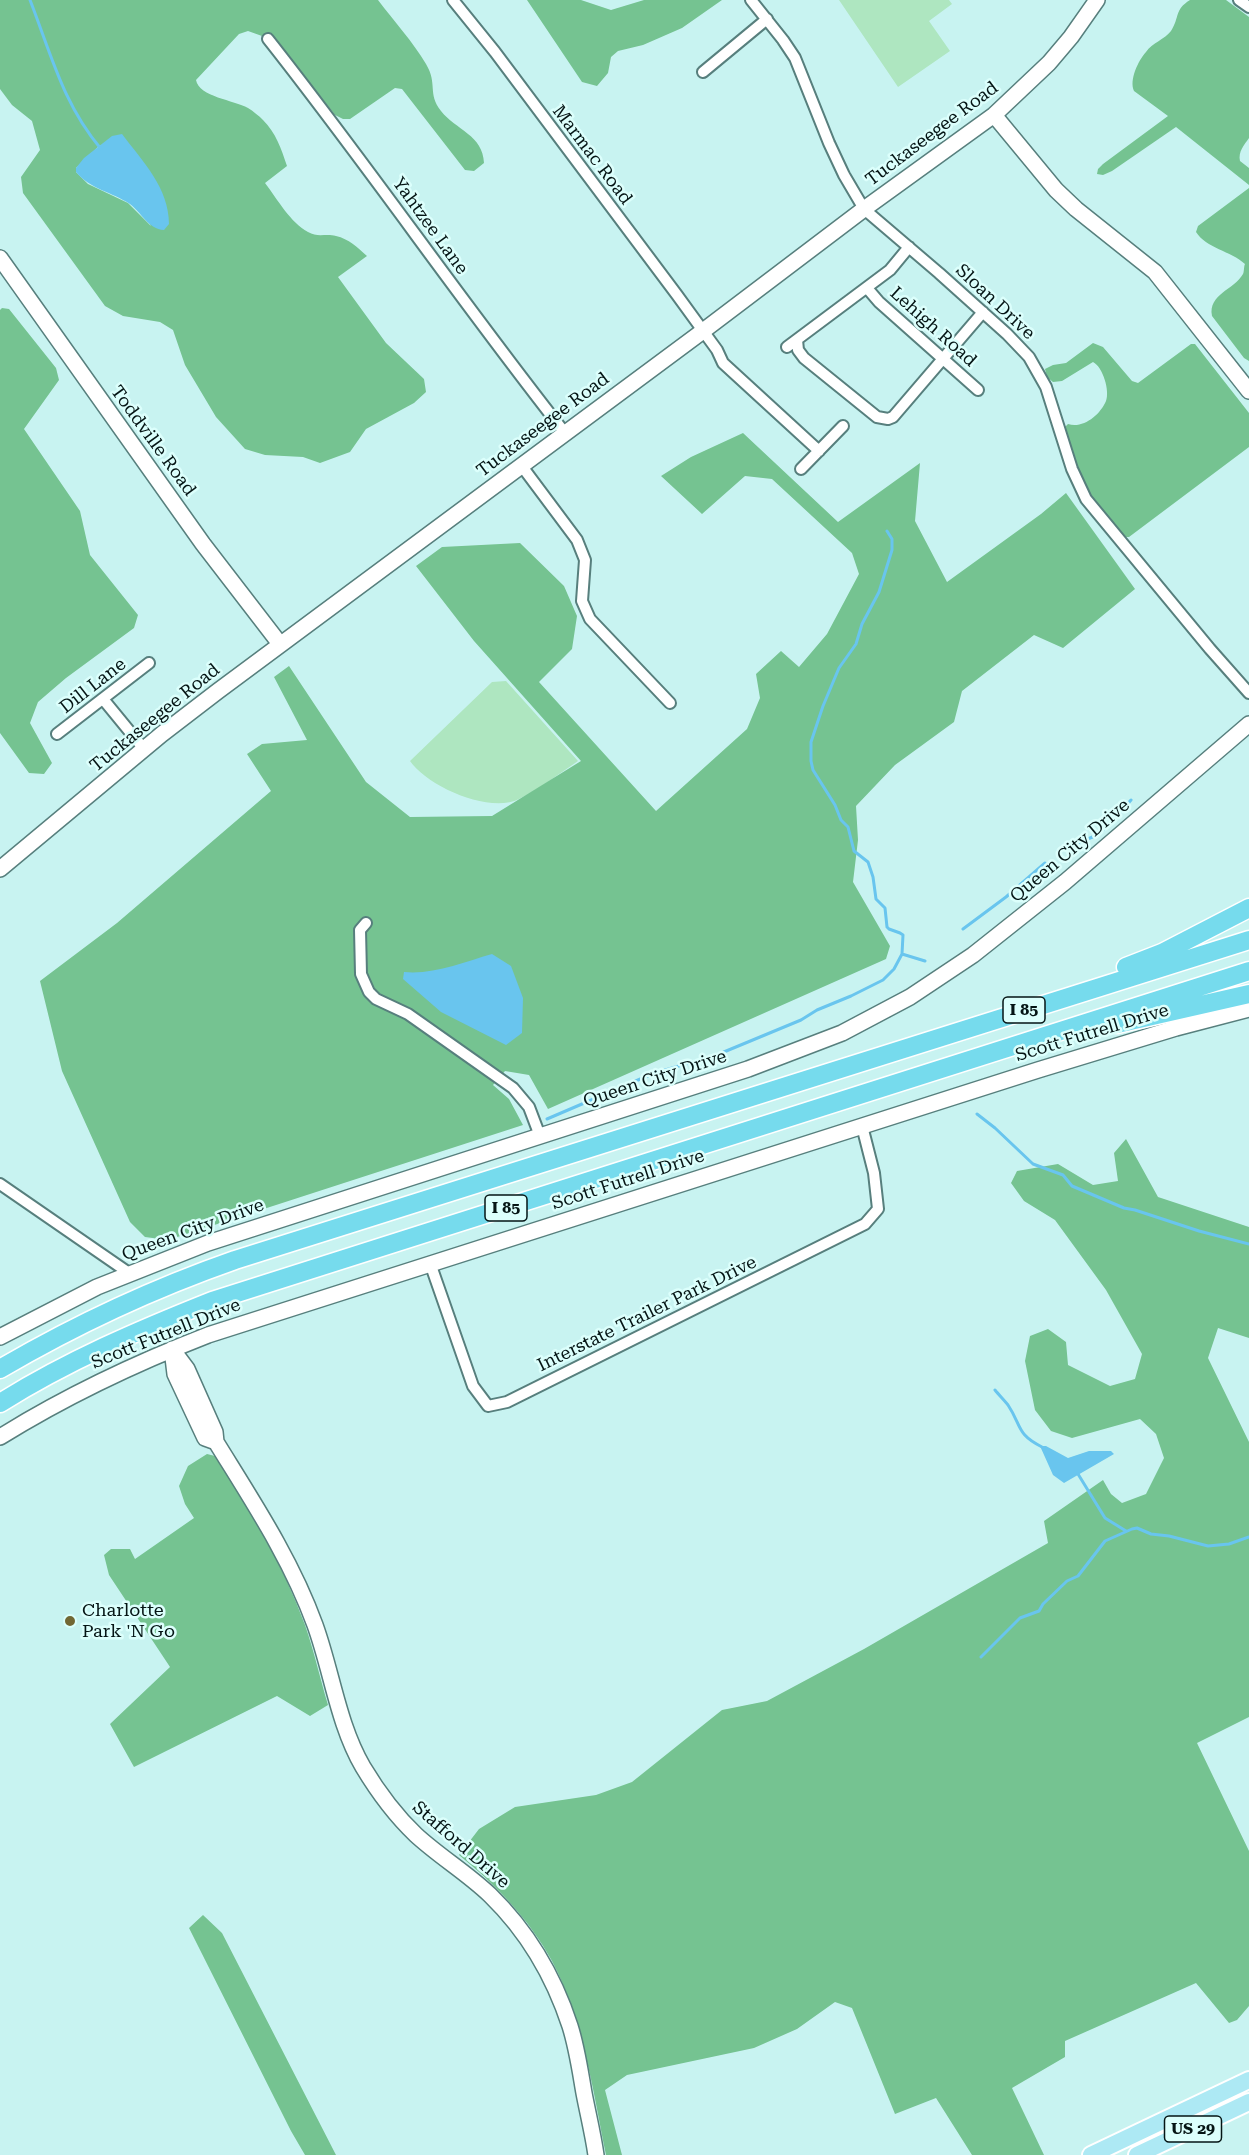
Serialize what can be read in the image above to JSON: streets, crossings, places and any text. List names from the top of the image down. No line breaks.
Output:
{"streets":{"highway":["I 85"],"main road":["US 29"],"street":["Tuckaseegee Road","Marmac Road","Yahtzee Lane","Sloan Drive","Lehigh Road","Toddville Road","Dill Lane","Queen City Drive","Scott Futrell Drive","Interstate Trailer Park Drive","Stafford Drive"]},"crossings":[["Tuckaseegee Road","Marmac Road"],["Tuckaseegee Road","Yahtzee Lane"],["Tuckaseegee Road","Sloan Drive"],["Tuckaseegee Road","Toddville Road"],["Scott Futrell Drive","Interstate Trailer Park Drive"],["Scott Futrell Drive","Stafford Drive"]],"places":["Charlotte Park 'N Go"]}
